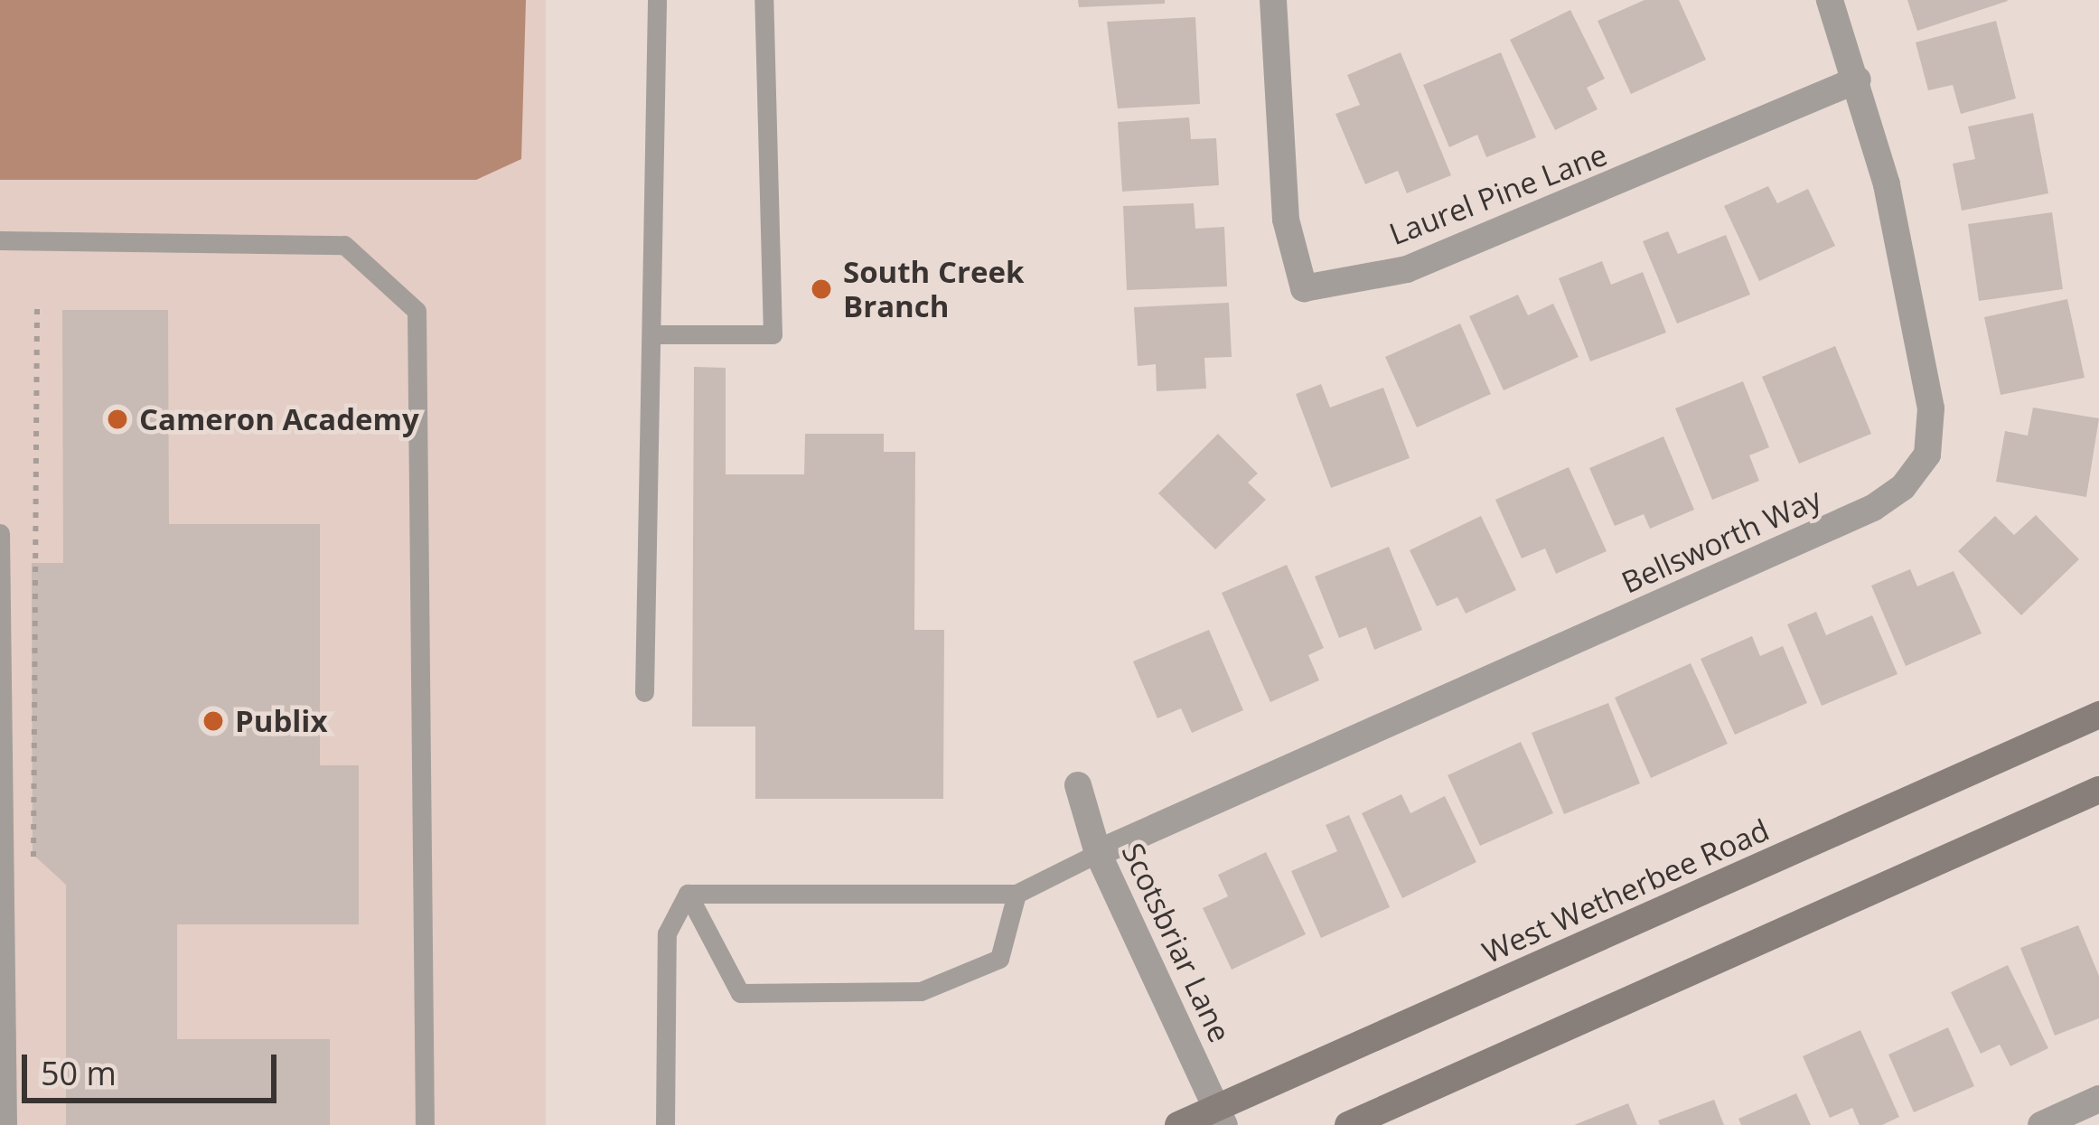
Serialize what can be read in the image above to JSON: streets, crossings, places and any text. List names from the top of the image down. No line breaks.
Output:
{"streets":{"street":["Laurel Pine Lane","Bellsworth Way","West Wetherbee Road","Scotsbriar Lane"]},"crossings":[["Laurel Pine Lane","Bellsworth Way"],["Bellsworth Way","Scotsbriar Lane"],["West Wetherbee Road","Scotsbriar Lane"]],"places":["South Creek Branch","Cameron Academy","Publix"],"scale_bar":"50 m"}
